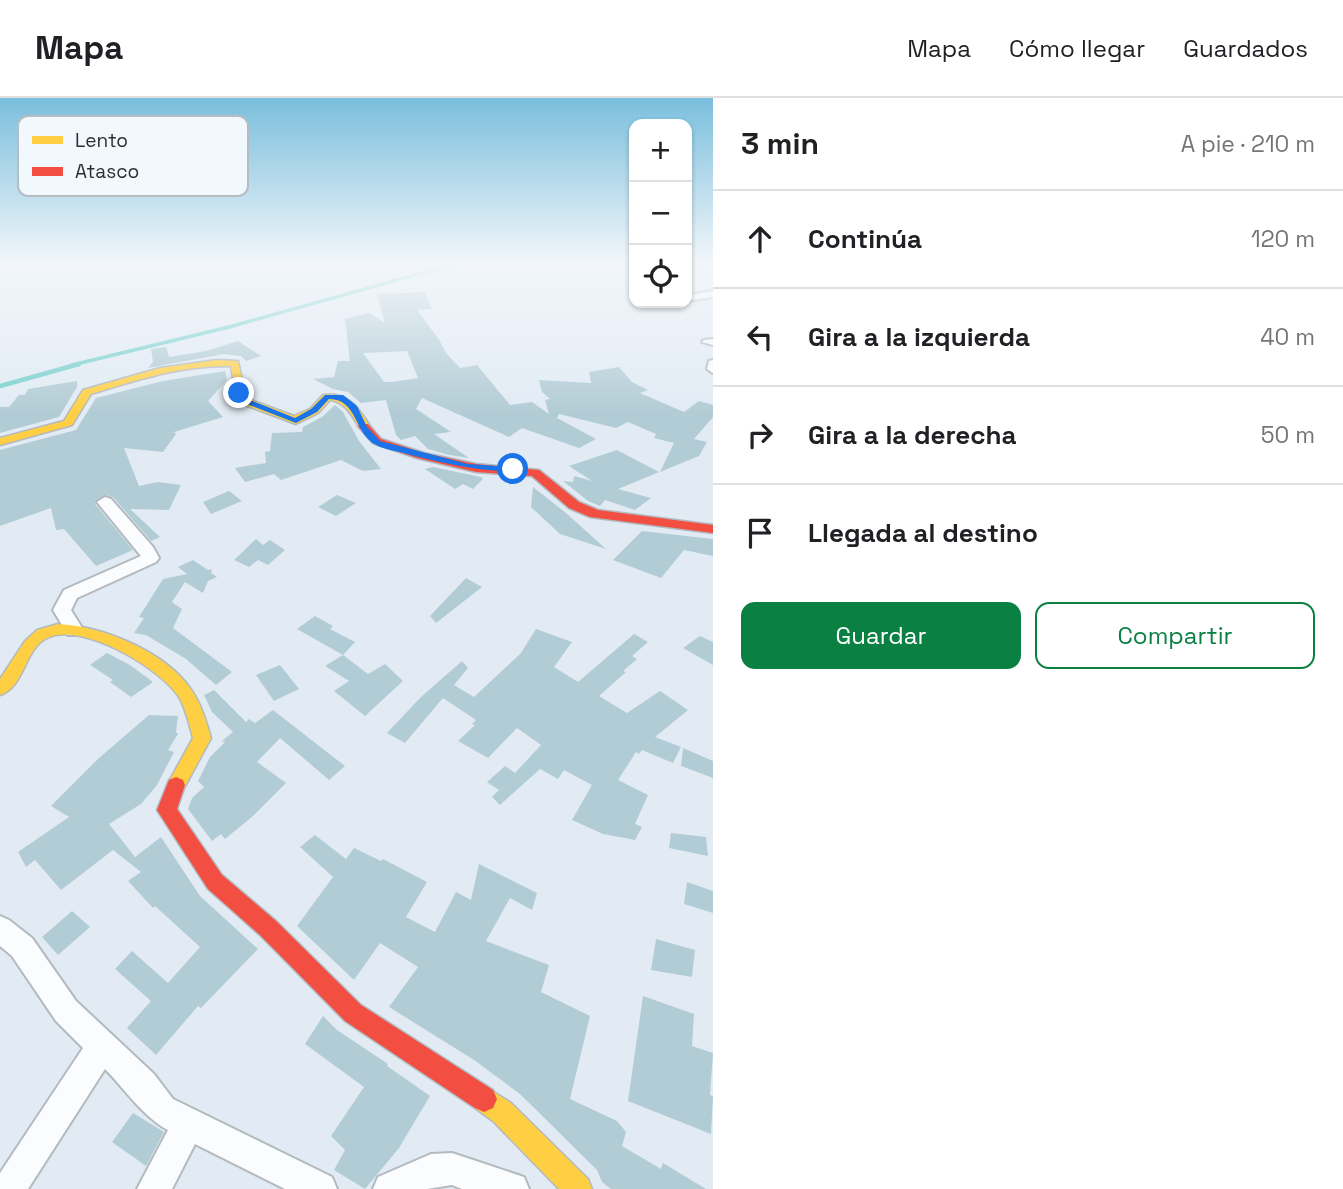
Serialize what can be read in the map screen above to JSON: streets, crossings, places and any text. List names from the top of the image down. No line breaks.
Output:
{"legend":["Lento","Atasco"],"page":{"header":"Mapa","nav":["Mapa","Cómo llegar","Guardados"],"heading":["3 min","A pie · 210 m"],"map_buttons":["+","−"],"list":[["Continúa","120 m"],["Gira a la izquierda","40 m"],["Gira a la derecha","50 m"],"Llegada al destino"],"buttons":["Guardar","Compartir"]}}
